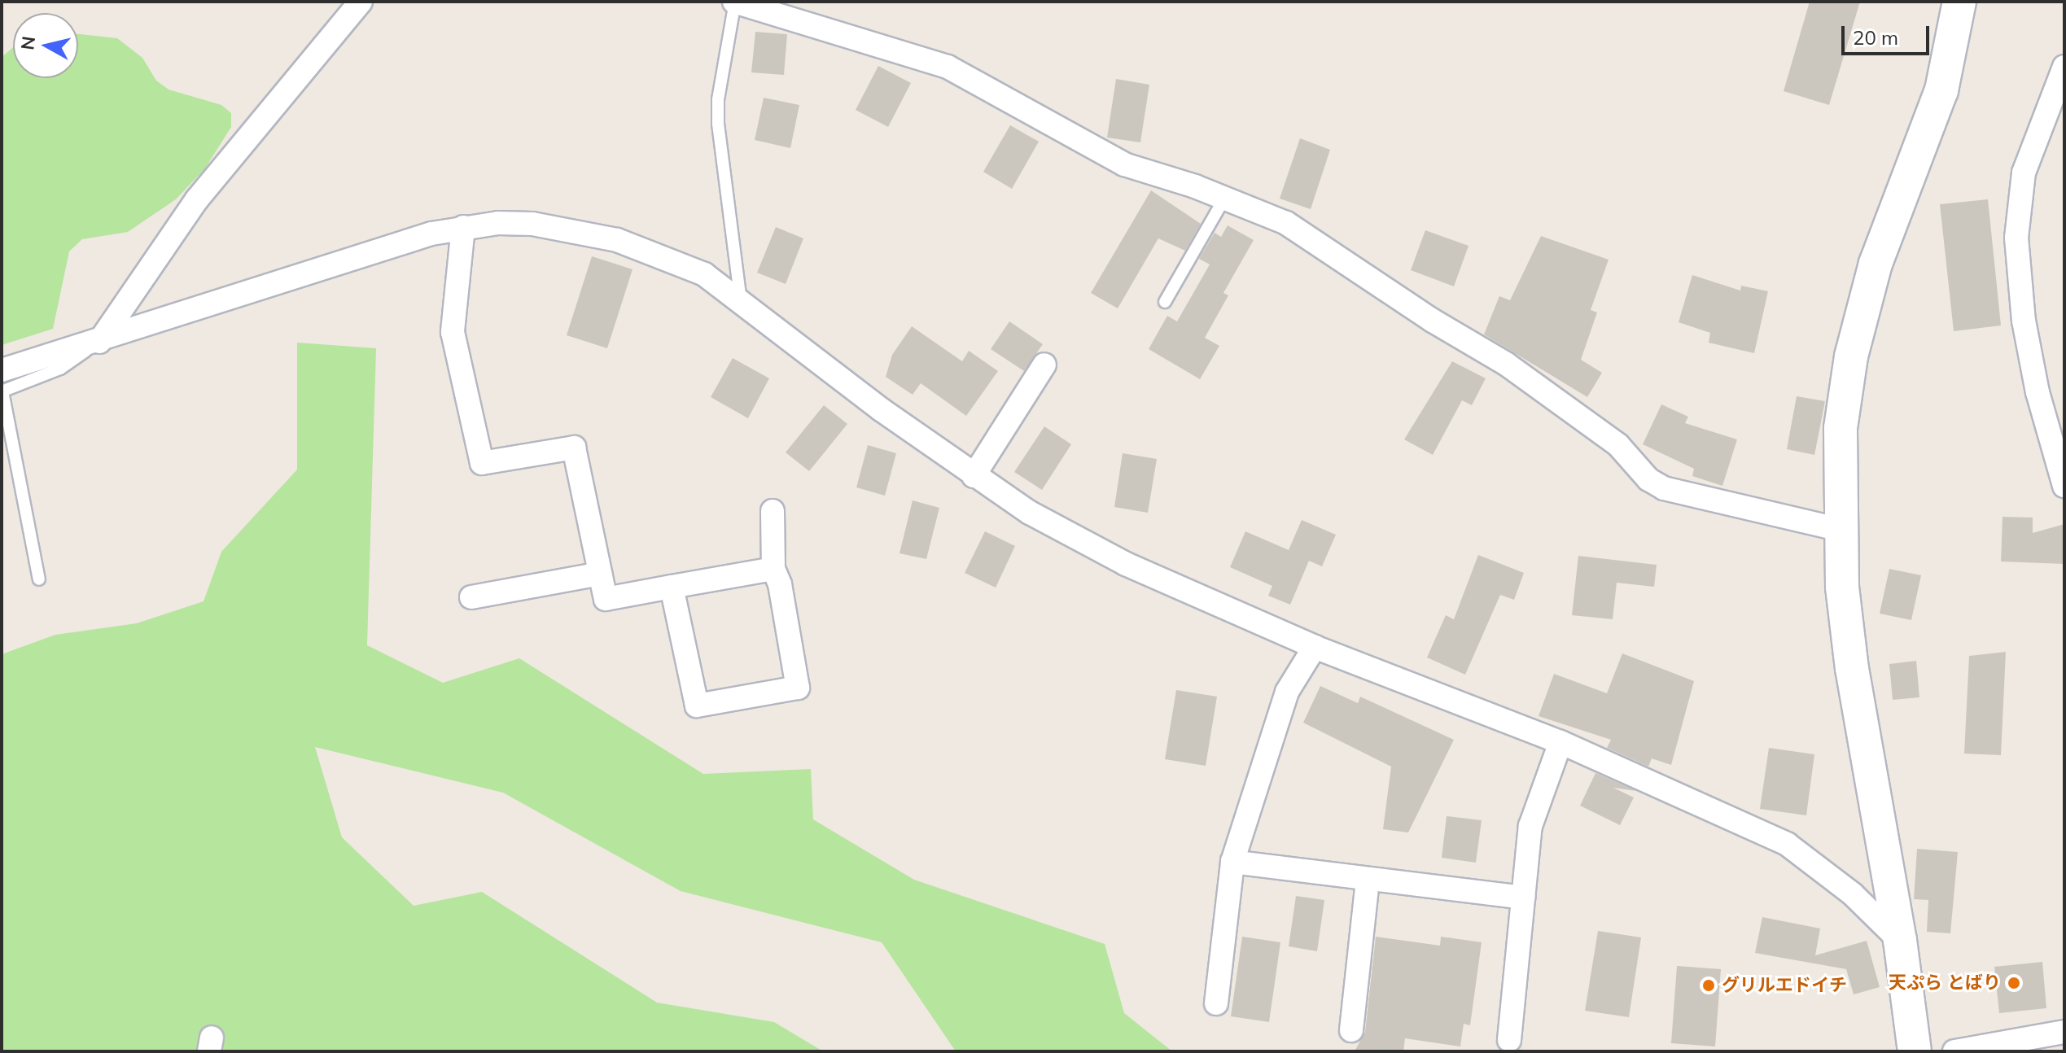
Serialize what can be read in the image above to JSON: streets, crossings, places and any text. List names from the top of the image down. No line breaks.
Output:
{"places":["天ぷら とばり","グリルエドイチ"],"scale_bar":"20 m","north":"left"}
